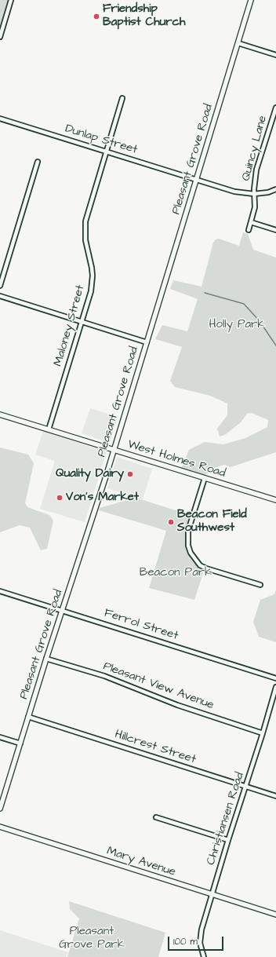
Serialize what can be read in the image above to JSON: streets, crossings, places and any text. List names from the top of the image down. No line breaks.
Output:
{"streets":{"street":["Dunlap Street","Quincy Lane","Pleasant Grove Road","Maloney Street","West Holmes Road","Ferrol Street","Pleasant View Avenue","Hillcrest Street","Christiansen Road","Mary Avenue"]},"crossings":[["Dunlap Street","Quincy Lane"],["Dunlap Street","Pleasant Grove Road"],["Dunlap Street","Maloney Street"],["Pleasant Grove Road","West Holmes Road"],["Pleasant Grove Road","Ferrol Street"],["Pleasant Grove Road","Pleasant View Avenue"],["Pleasant Grove Road","Hillcrest Street"],["Maloney Street","West Holmes Road"],["Pleasant View Avenue","Christiansen Road"],["Hillcrest Street","Christiansen Road"],["Christiansen Road","Mary Avenue"]],"parks":["Holly Park","Beacon Park","Pleasant Grove Park"],"places":["Friendship Baptist Church","Quality Dairy","Von's Market","Beacon Field Southwest"],"scale_bar":"100 m"}
